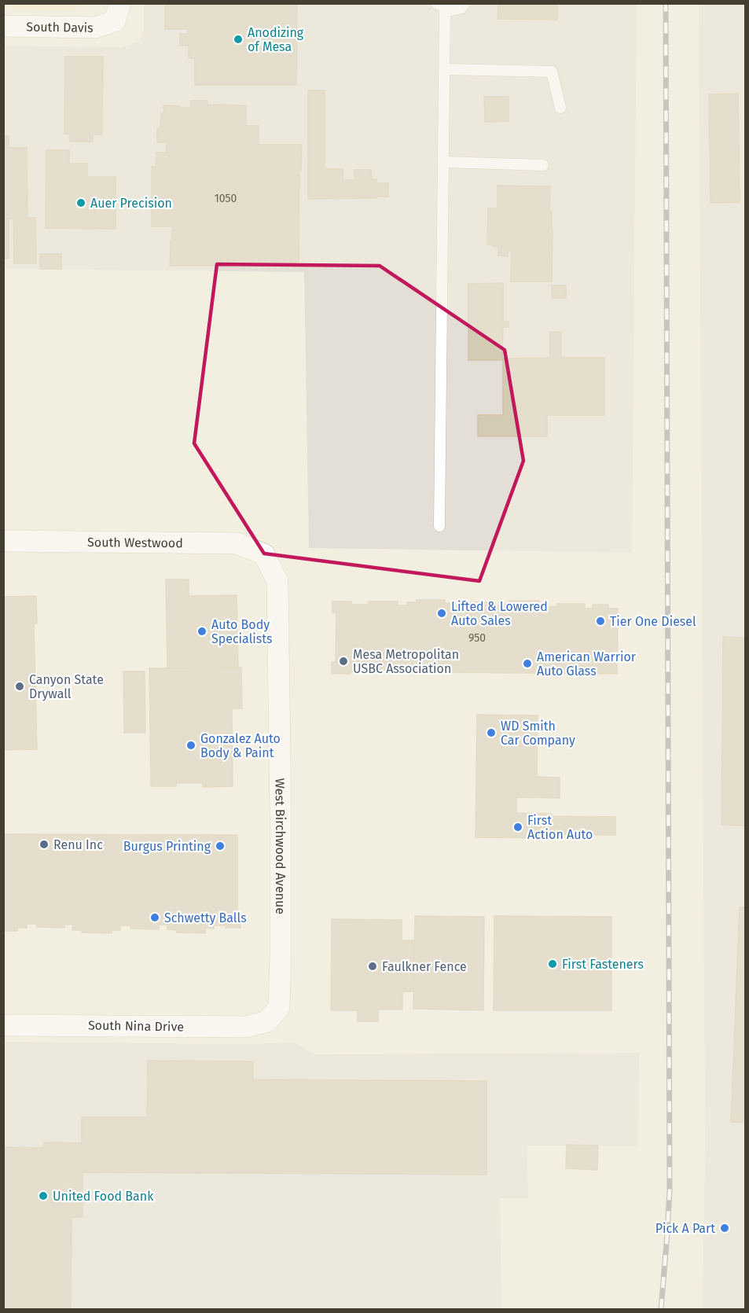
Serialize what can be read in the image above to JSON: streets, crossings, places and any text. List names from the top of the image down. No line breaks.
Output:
{"streets":{"street":["South Davis","South Westwood","West Birchwood Avenue","South Nina Drive"]},"crossings":[["South Westwood","West Birchwood Avenue"],["West Birchwood Avenue","South Nina Drive"]],"places":["Anodizing of Mesa","Auer Precision","Lifted & Lowered Auto Sales","Tier One Diesel","Auto Body Specialists","Mesa Metropolitan USBC Association","American Warrior Auto Glass","Canyon State Drywall","WD Smith Car Company","Gonzalez Auto Body & Paint","First Action Auto","Renu Inc","Burgus Printing","Schwetty Balls","First Fasteners","Faulkner Fence","United Food Bank","Pick A Part"],"house_numbers":["1050","950"]}
